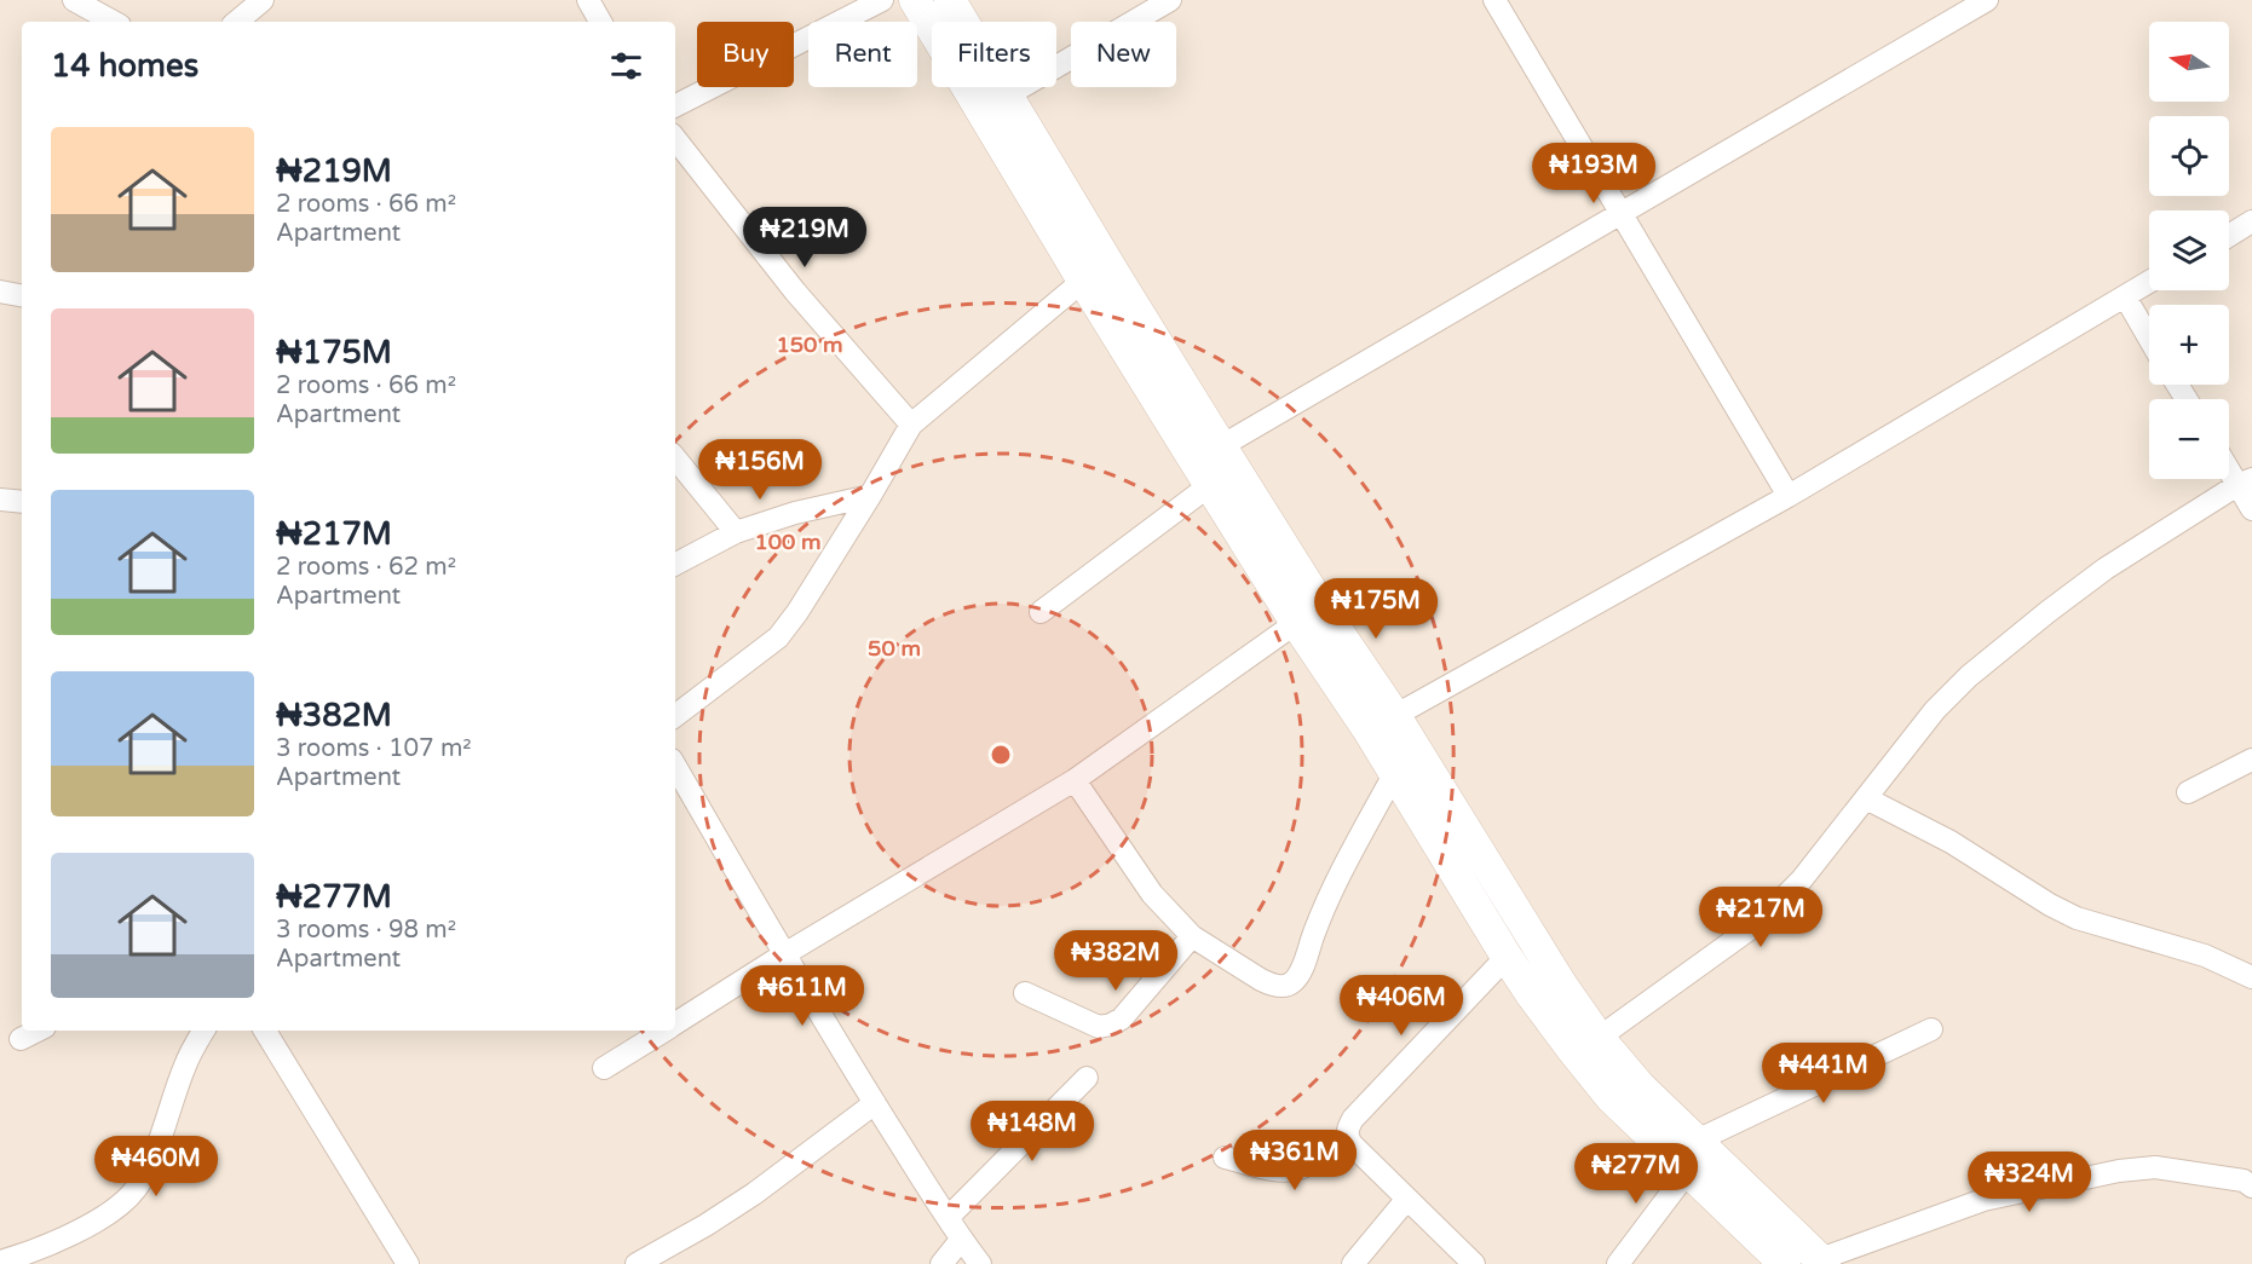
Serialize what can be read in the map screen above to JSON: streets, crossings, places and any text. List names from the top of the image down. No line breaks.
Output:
{"north":"left","page":{"map_buttons":["+","−"],"chip":["Buy","Rent","Filters","New"],"heading":"14 homes","list":[{"name":"₦219M","note":"2 rooms · 66 m² · Apartment"},{"name":"₦175M","note":"2 rooms · 66 m² · Apartment"},{"name":"₦217M","note":"2 rooms · 62 m² · Apartment"},{"name":"₦382M","note":"3 rooms · 107 m² · Apartment"},{"name":"₦277M","note":"3 rooms · 98 m² · Apartment"}],"price":["₦193M","₦219M","₦156M","₦175M","₦217M","₦382M","₦611M","₦406M","₦441M","₦148M","₦361M","₦460M","₦277M","₦324M"]},"rings":["150 m","100 m","50 m"]}
